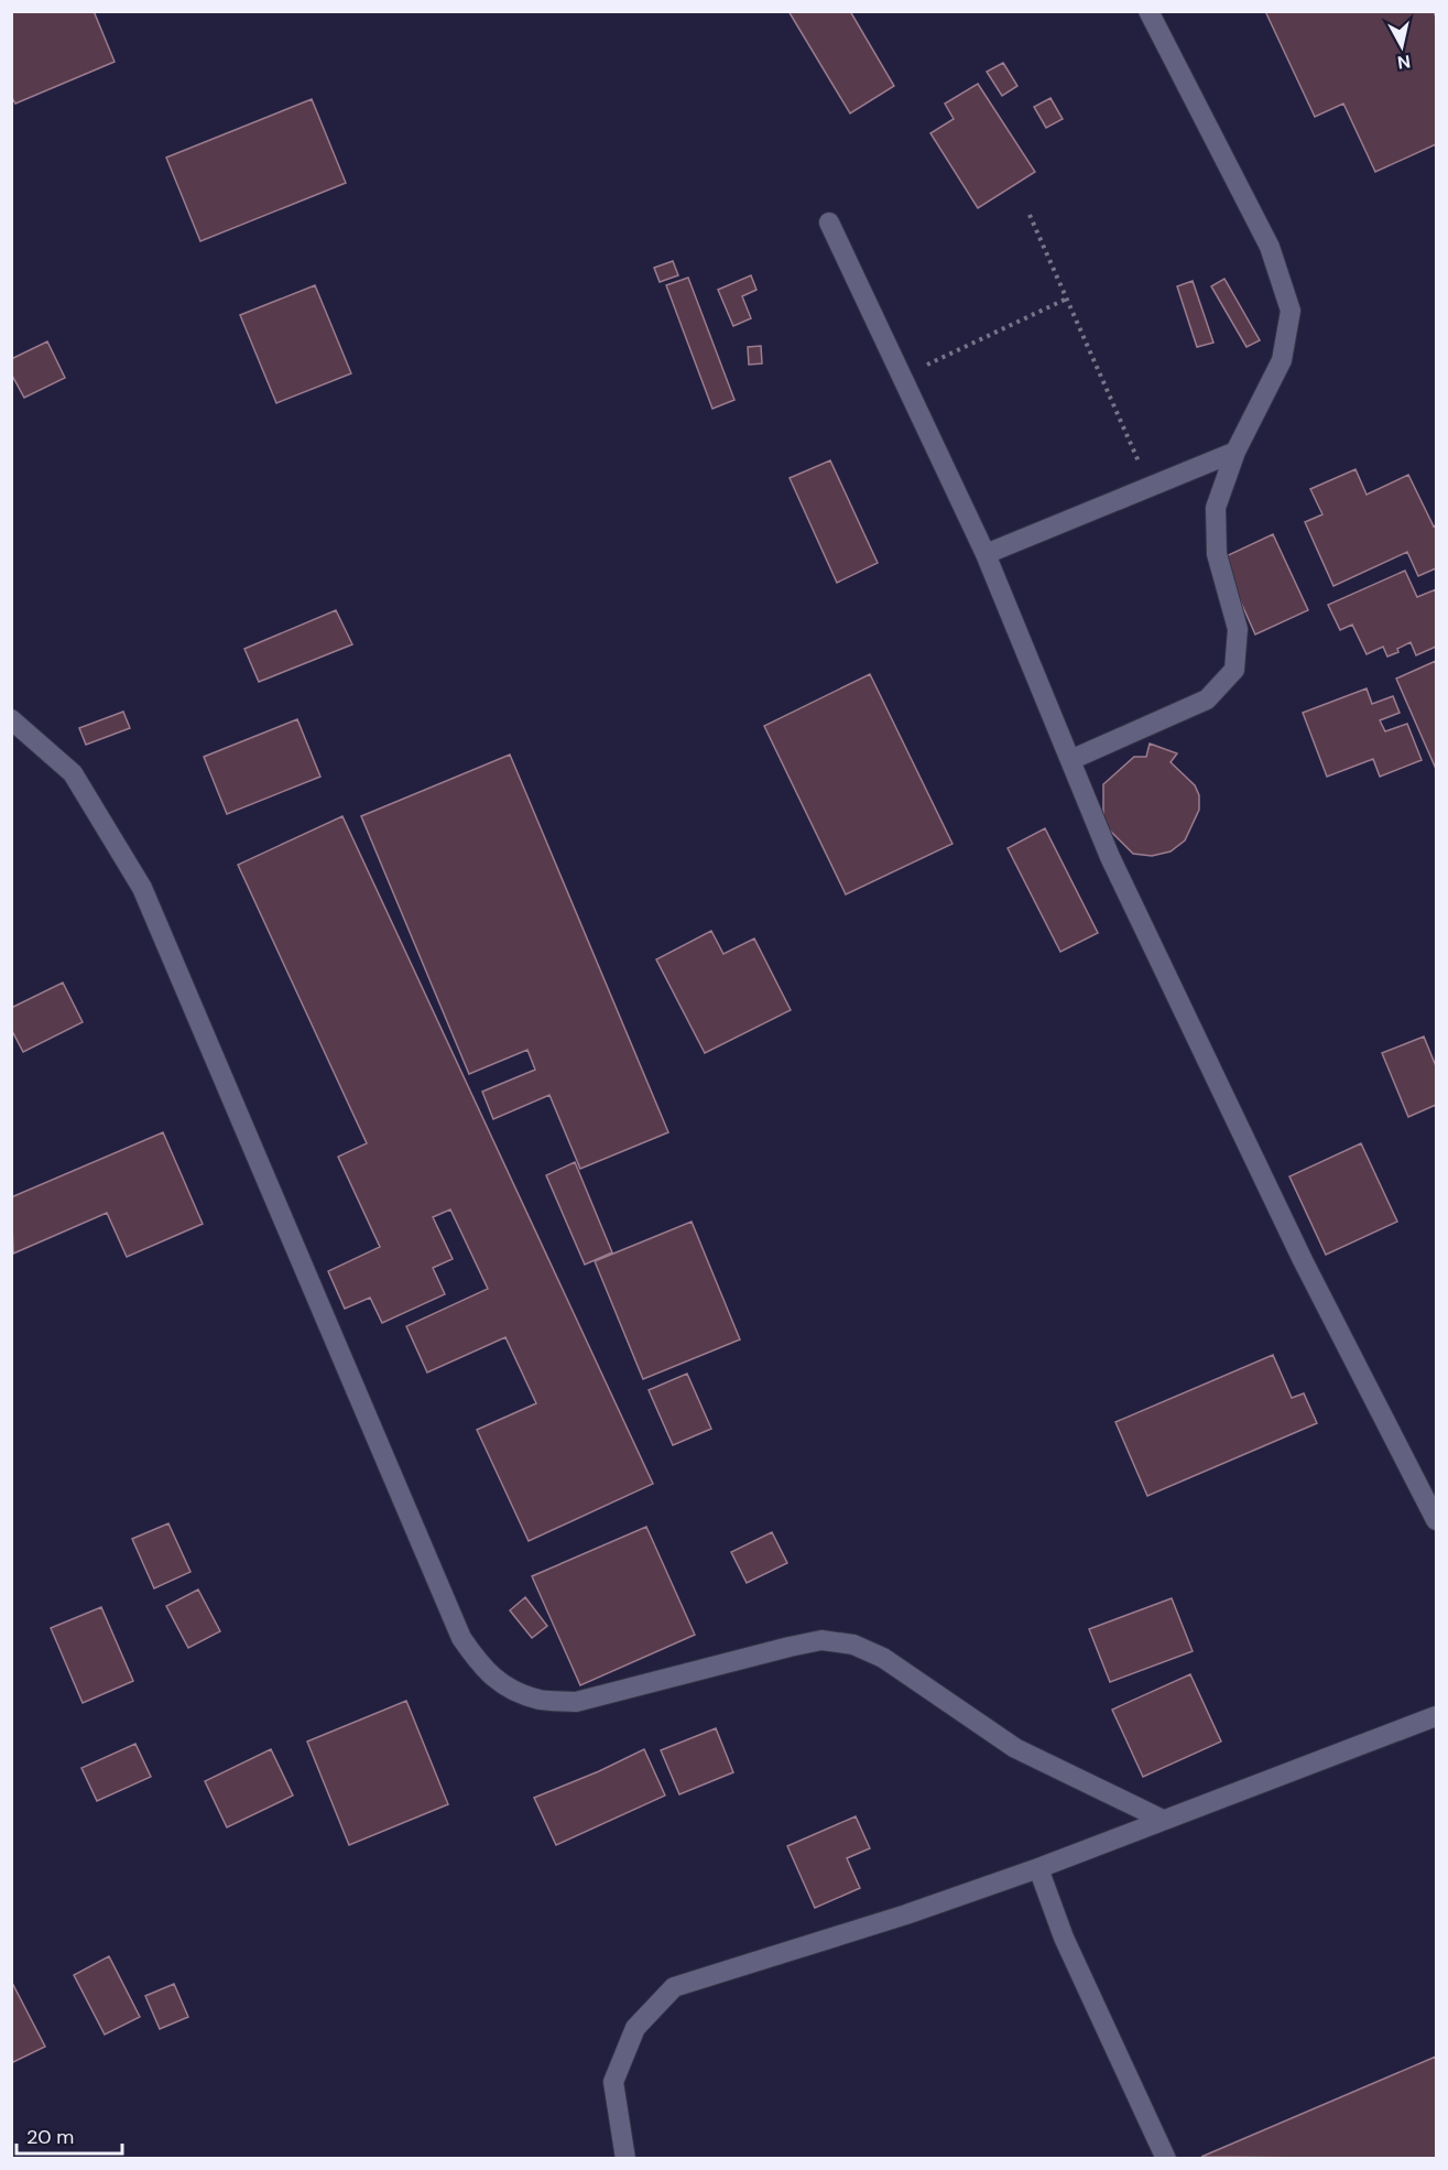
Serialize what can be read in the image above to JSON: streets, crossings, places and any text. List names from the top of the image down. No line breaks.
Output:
{"scale_bar":"20 m","north":"bottom"}
